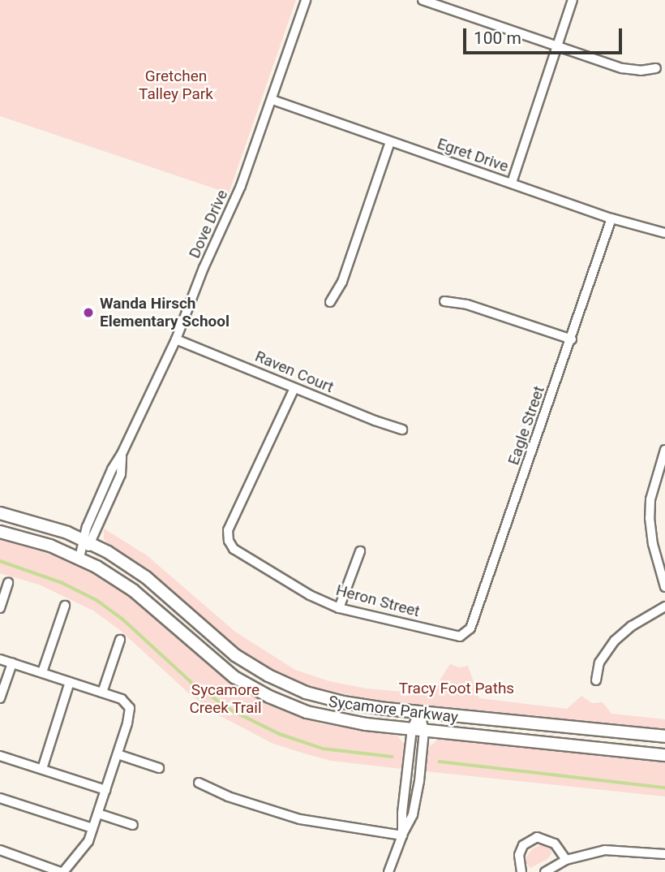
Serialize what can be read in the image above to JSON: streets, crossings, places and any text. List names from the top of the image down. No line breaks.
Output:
{"streets":{"main road":["Sycamore Parkway"],"street":["Egret Drive","Dove Drive","Raven Court","Eagle Street","Heron Street"]},"crossings":[["Egret Drive","Dove Drive"],["Egret Drive","Eagle Street"],["Dove Drive","Raven Court"],["Dove Drive","Sycamore Parkway"],["Raven Court","Heron Street"],["Eagle Street","Heron Street"]],"parks":["Gretchen Talley Park","Tracy Foot Paths","Sycamore Creek Trail"],"places":["Wanda Hirsch Elementary School"],"scale_bar":"100 m"}
